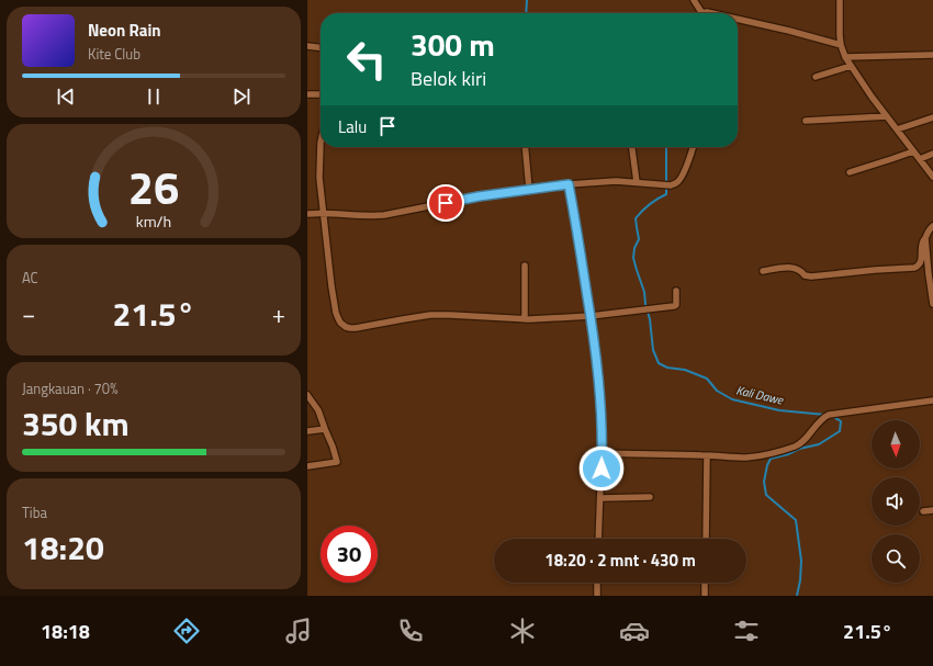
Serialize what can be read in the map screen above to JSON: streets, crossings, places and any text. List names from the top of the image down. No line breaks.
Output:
{"water":["Kali Dawe"],"north":"bottom","page":{"turn":["300 m","Belok kiri"],"song":["Neon Rain","Kite Club"],"then":"Lalu","tile":["AC",["Jangkauan · 70%","350 km"],["Tiba","18:20"]],"heat":["−","21.5°","+"],"limit":"30","trip":"18:20 · 2 mnt · 430 m","tabs":["18:18","21.5°"],"gauge":["26","km/h"]}}
